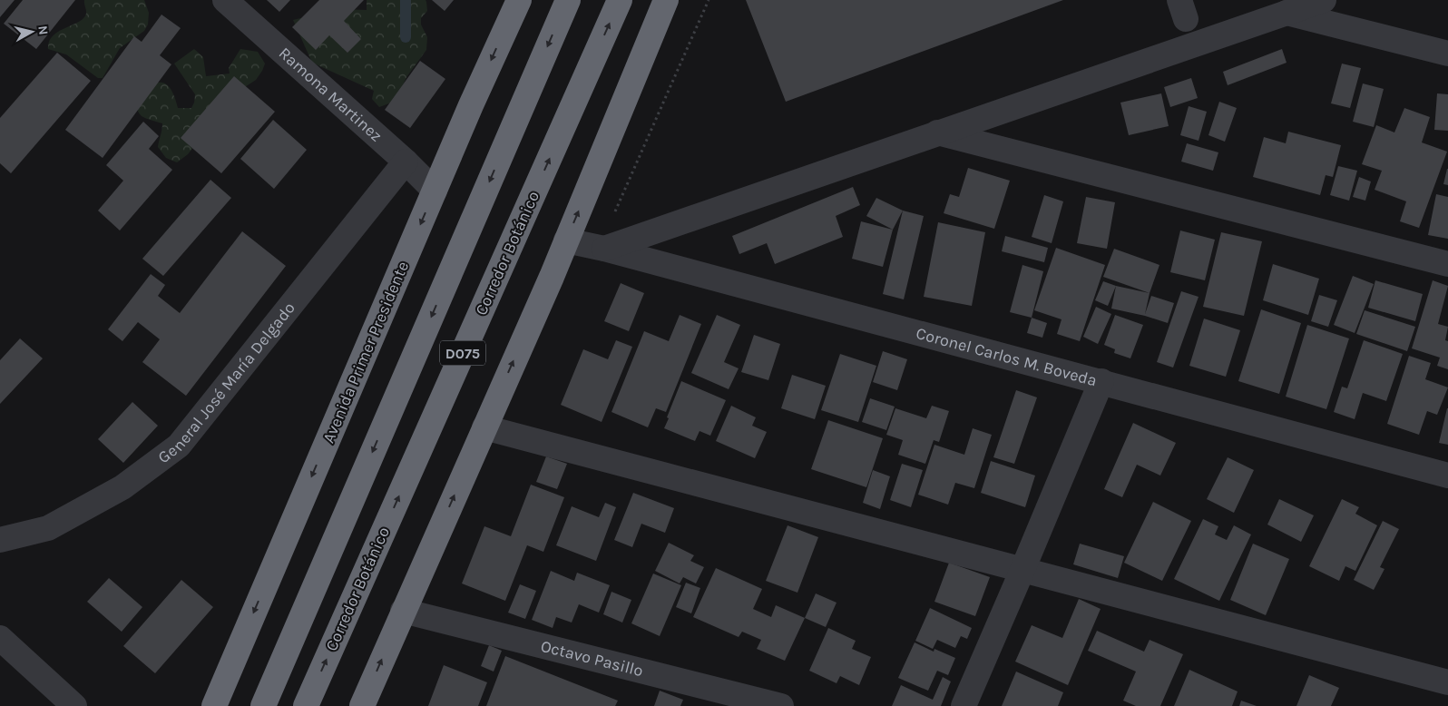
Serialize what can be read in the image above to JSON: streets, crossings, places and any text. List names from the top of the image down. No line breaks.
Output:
{"streets":{"highway":["Corredor Botánico","Avenida Primer Presidente","D075"],"street":["Ramona Martinez","Coronel Carlos M. Boveda","General José María Delgado","Octavo Pasillo"]},"crossings":[["Ramona Martinez","Avenida Primer Presidente"],["Ramona Martinez","General José María Delgado"]],"north":"right"}
